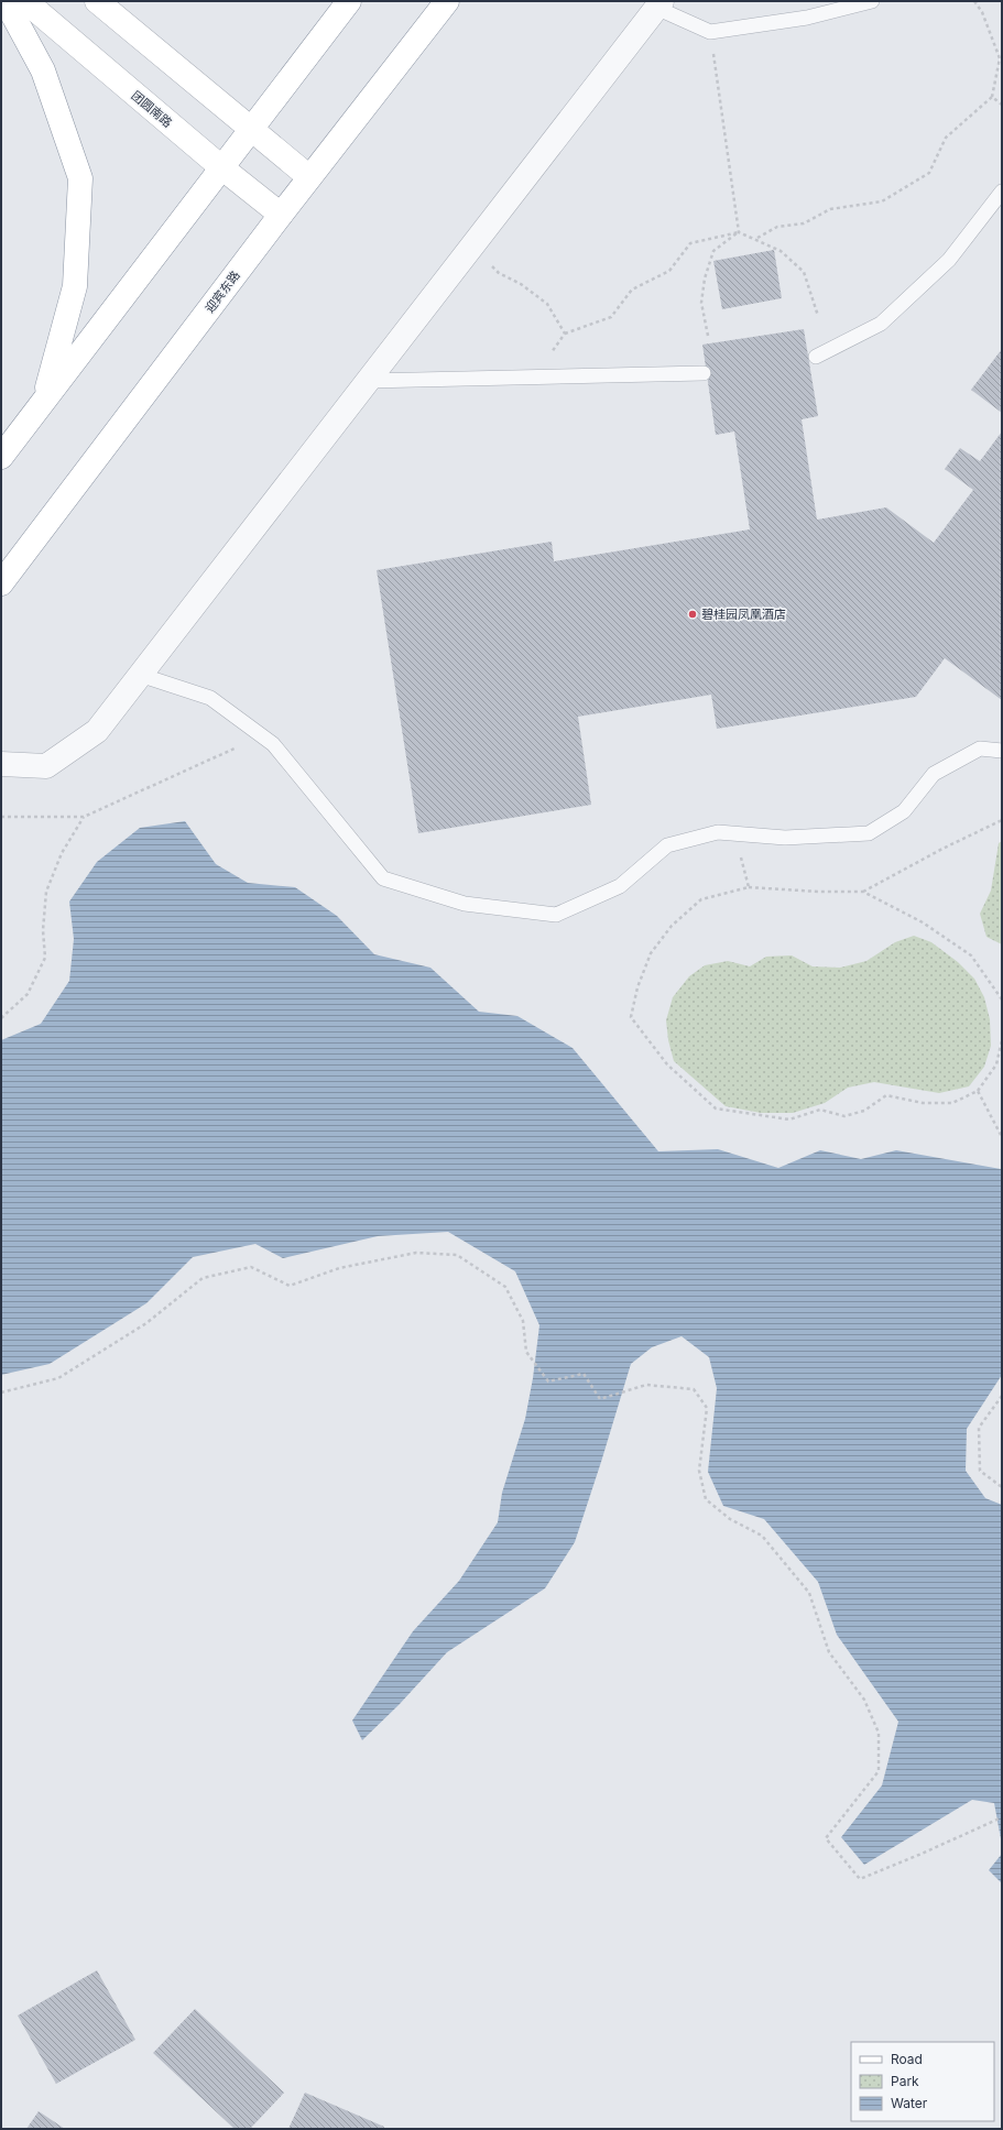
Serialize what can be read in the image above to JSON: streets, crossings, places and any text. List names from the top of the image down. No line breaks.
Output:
{"streets":{"main road":["团圆南路","迎宾东路"]},"crossings":[["团圆南路","迎宾东路"]],"places":["碧桂园凤凰酒店"],"legend":["Road","Park","Water"]}
